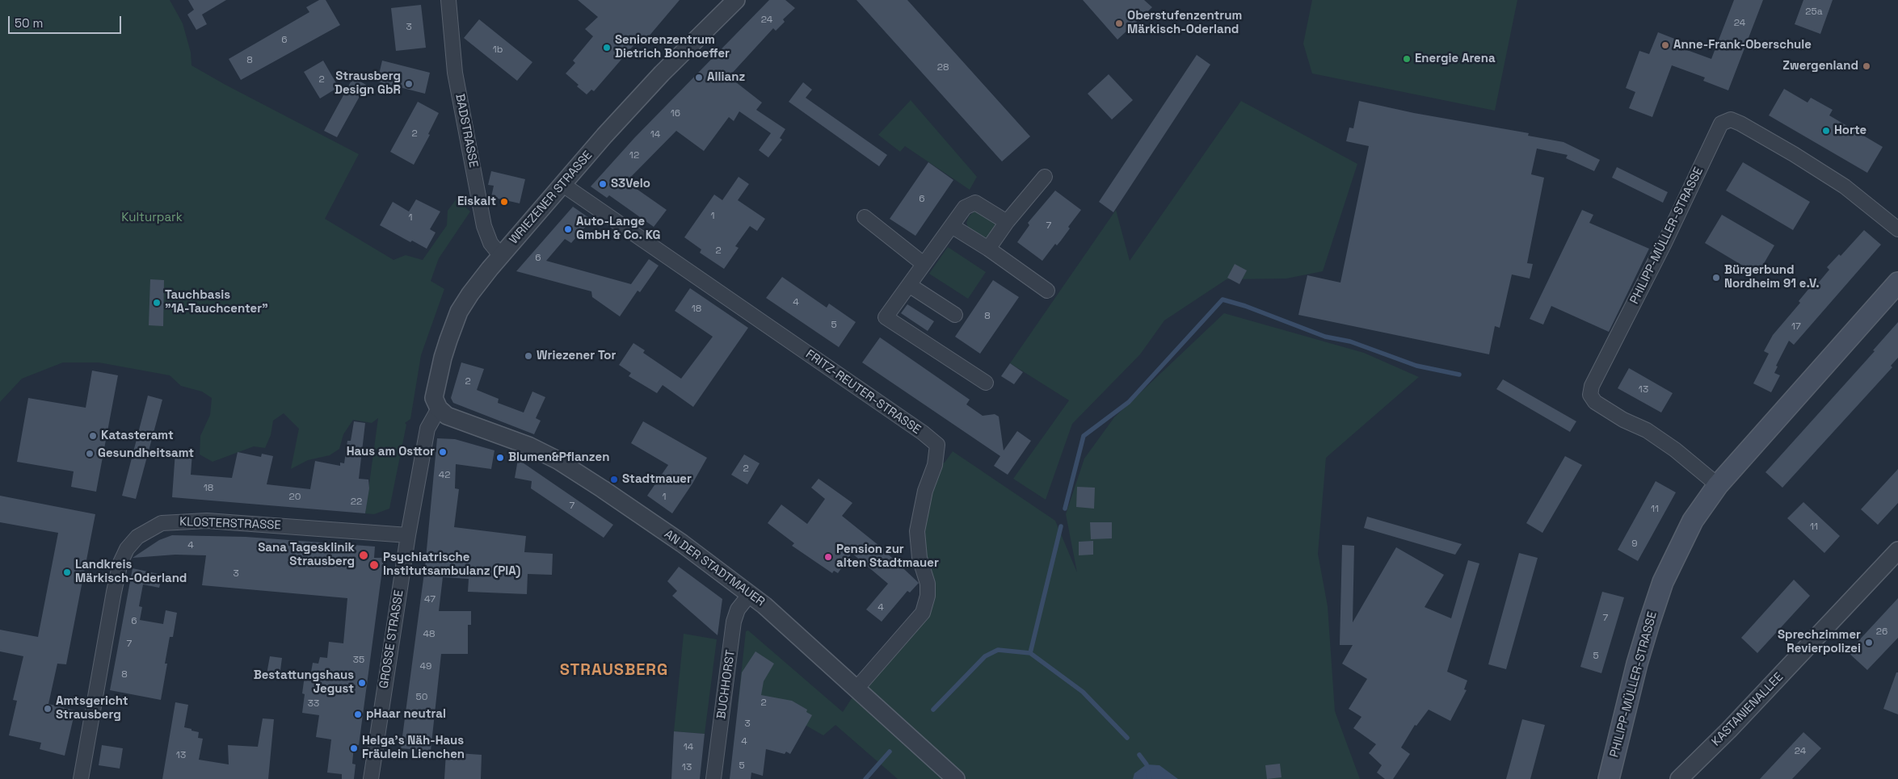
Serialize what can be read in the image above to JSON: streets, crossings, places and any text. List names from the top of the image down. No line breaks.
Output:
{"streets":{"main road":["PHILIPP-MÜLLER-STRASSE"],"street":["BADSTRASSE","WRIEZENER STRASSE","FRITZ-REUTER-STRASSE","KLOSTERSTRASSE","AN DER STADTMAUER","GROSSE STRASSE","BUCHHORST","KASTANIENALLEE"]},"crossings":[["BADSTRASSE","WRIEZENER STRASSE"],["WRIEZENER STRASSE","FRITZ-REUTER-STRASSE"],["WRIEZENER STRASSE","AN DER STADTMAUER"],["WRIEZENER STRASSE","GROSSE STRASSE"],["FRITZ-REUTER-STRASSE","AN DER STADTMAUER"],["KLOSTERSTRASSE","GROSSE STRASSE"],["AN DER STADTMAUER","GROSSE STRASSE"],["AN DER STADTMAUER","BUCHHORST"]],"districts":["STRAUSBERG"],"parks":["Kulturpark"],"places":["Oberstufenzentrum Märkisch-Oderland","Anne-Frank-Oberschule","Seniorenzentrum Dietrich Bonhoeffer","Energie Arena","Zwergenland","Allianz","Strausberg Design GbR","Horte","S3Velo","Eiskalt","Auto-Lange GmbH & Co. KG","Bürgerbund Nordheim 91 e.V.","Tauchbasis \"1A-Tauchcenter\"","Wriezener Tor","Katasteramt","Haus am Osttor","Gesundheitsamt","Blumen&Pflanzen","Stadtmauer","Sana Tagesklinik Strausberg","Pension zur alten Stadtmauer","Psychiatrische Institutsambulanz (PIA)","Landkreis Märkisch-Oderland","Sprechzimmer Revierpolizei","Bestattungshaus Jegust","Amtsgericht Strausberg","pHaar neutral","Helga's Näh-Haus Fräulein Lienchen"],"house_numbers":["25a","24","24","3","6","1b","8","28","2","16","2","14","12","6","1","1","7","2","6","4","18","8","5","17","2","13","2","42","18","20","1","22","7","11","11","9","4","3","47","4","7","6","26","48","7","5","35","49","8","50","2","33","3","4","14","24","13","5","13"],"scale_bar":"50 m"}
